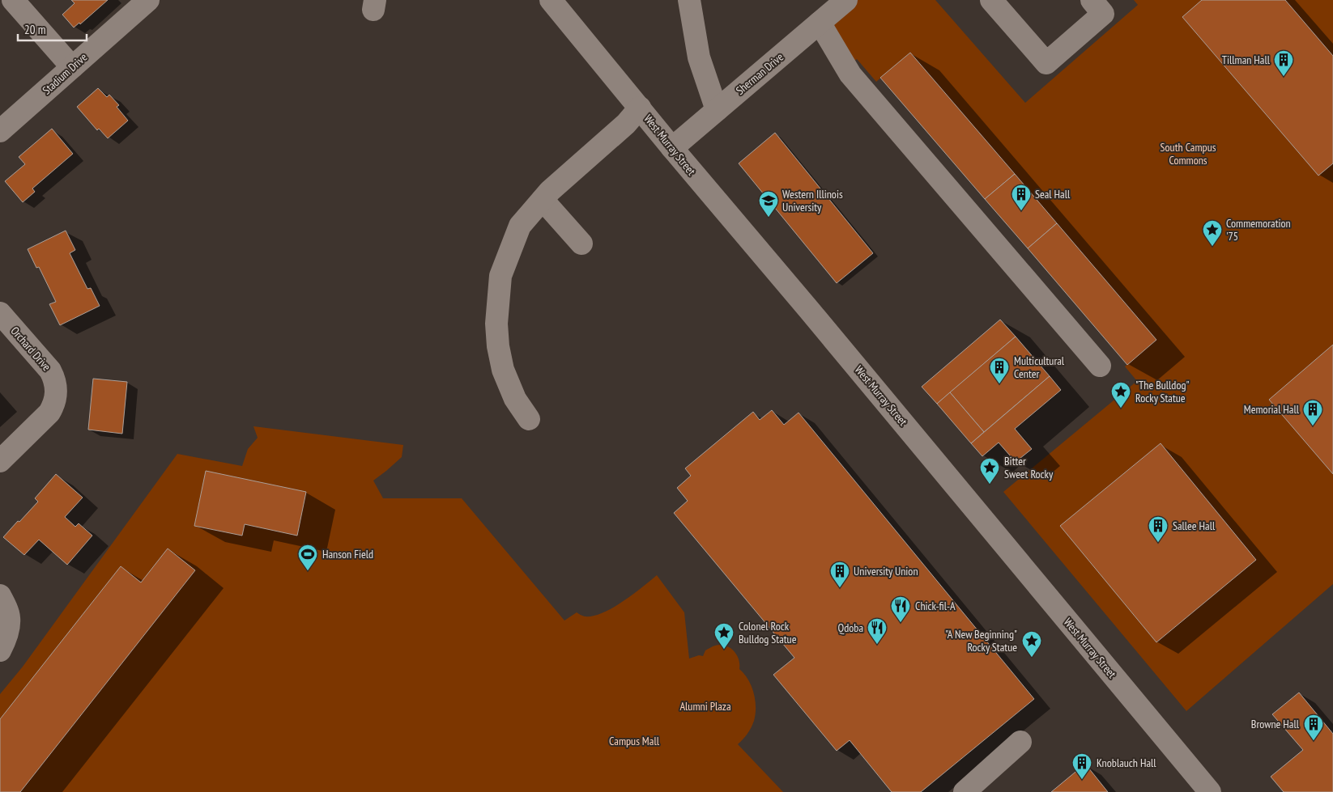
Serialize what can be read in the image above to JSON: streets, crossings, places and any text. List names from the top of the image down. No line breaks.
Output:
{"streets":{"street":["Stadium Drive","Sherman Drive","West Murray Street","Orchard Drive"]},"crossings":[["Sherman Drive","West Murray Street"]],"parks":["South Campus Commons","Alumni Plaza","Campus Mall"],"places":{"building":["Tillman Hall","Seal Hall","Multicultural Center","Memorial Hall","Sallee Hall","University Union","Browne Hall","Knoblauch Hall"],"school or university":["Western Illinois University"],"place":["Commemoration '75","\"The Bulldog\" Rocky Statue","Bitter Sweet Rocky","Colonel Rock Bulldog Statue","\"A New Beginning\" Rocky Statue"],"sports":["Hanson Field"],"restaurant":["Chick-fil-A","Qdoba"]},"scale_bar":"20 m"}
